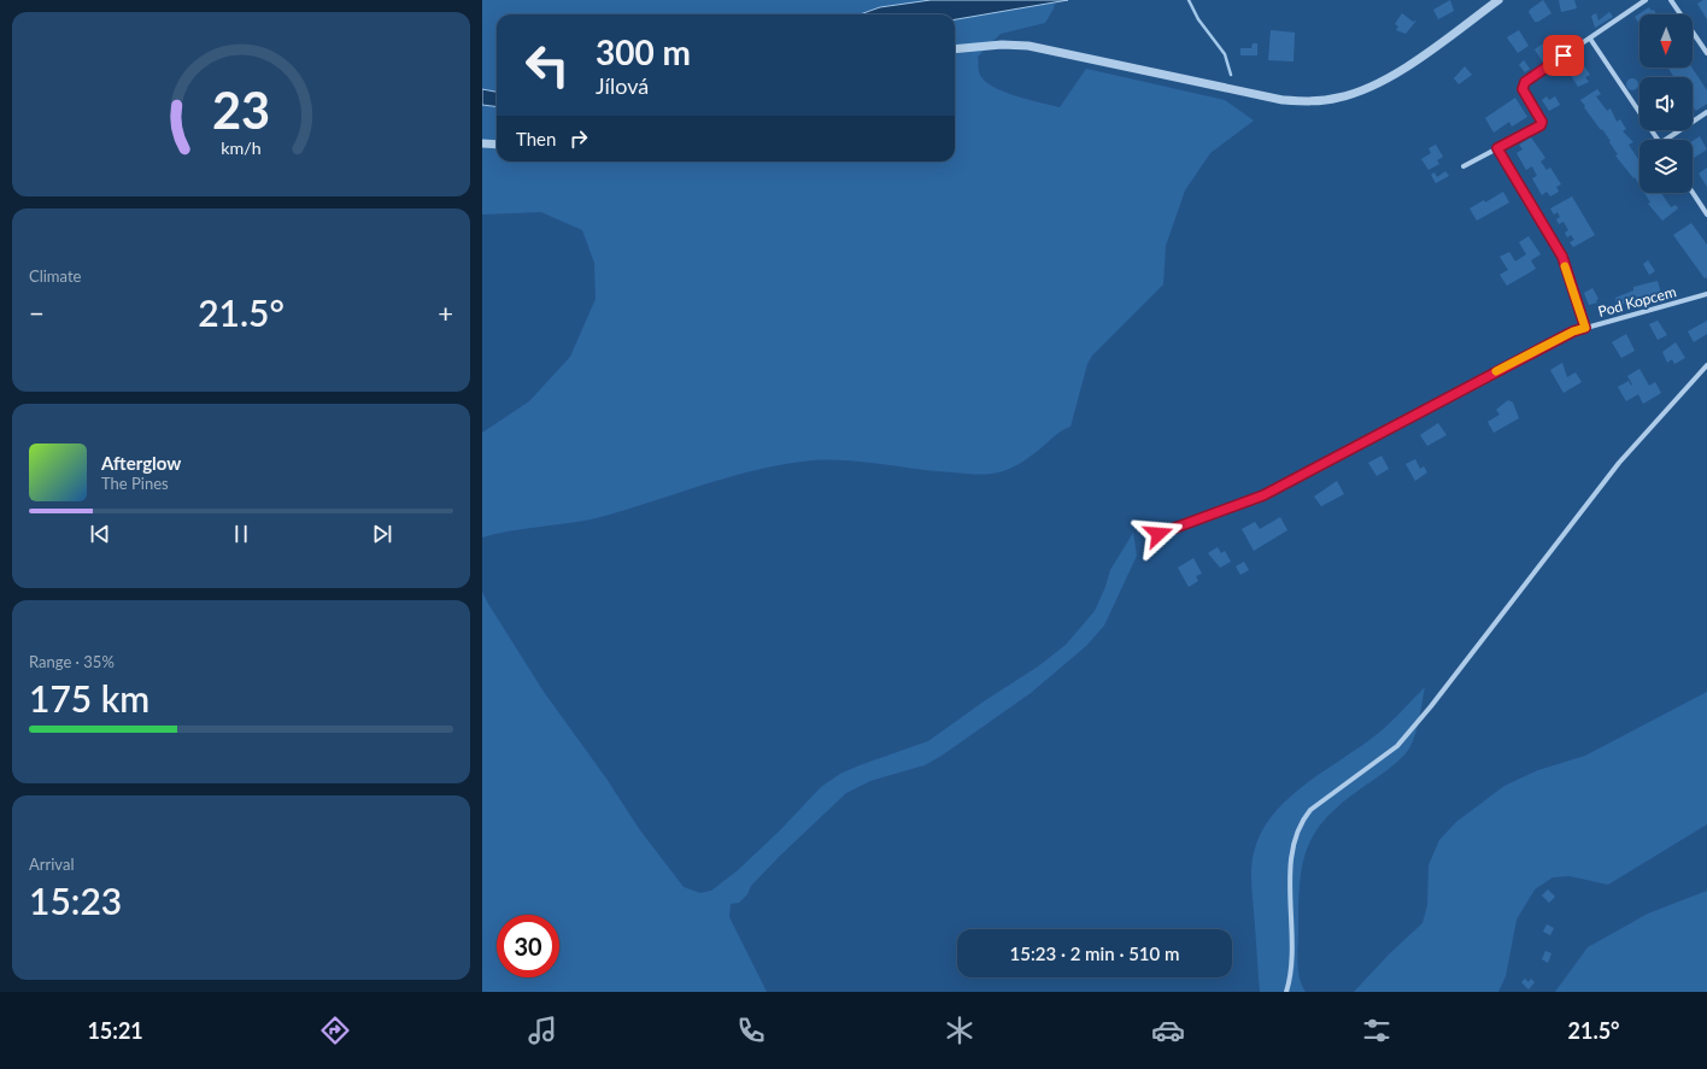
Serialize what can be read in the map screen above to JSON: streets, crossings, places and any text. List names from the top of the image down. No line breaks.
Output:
{"streets":{"street":["Pod Kopcem"]},"north":"bottom","page":{"turn":["300 m","Jílová"],"then":"Then","tile":["Climate",["Range · 35%","175 km"],["Arrival","15:23"]],"heat":["−","21.5°","+"],"song":["Afterglow","The Pines"],"limit":"30","trip":"15:23 · 2 min · 510 m","tabs":["15:21","21.5°"],"gauge":["23","km/h"]}}
